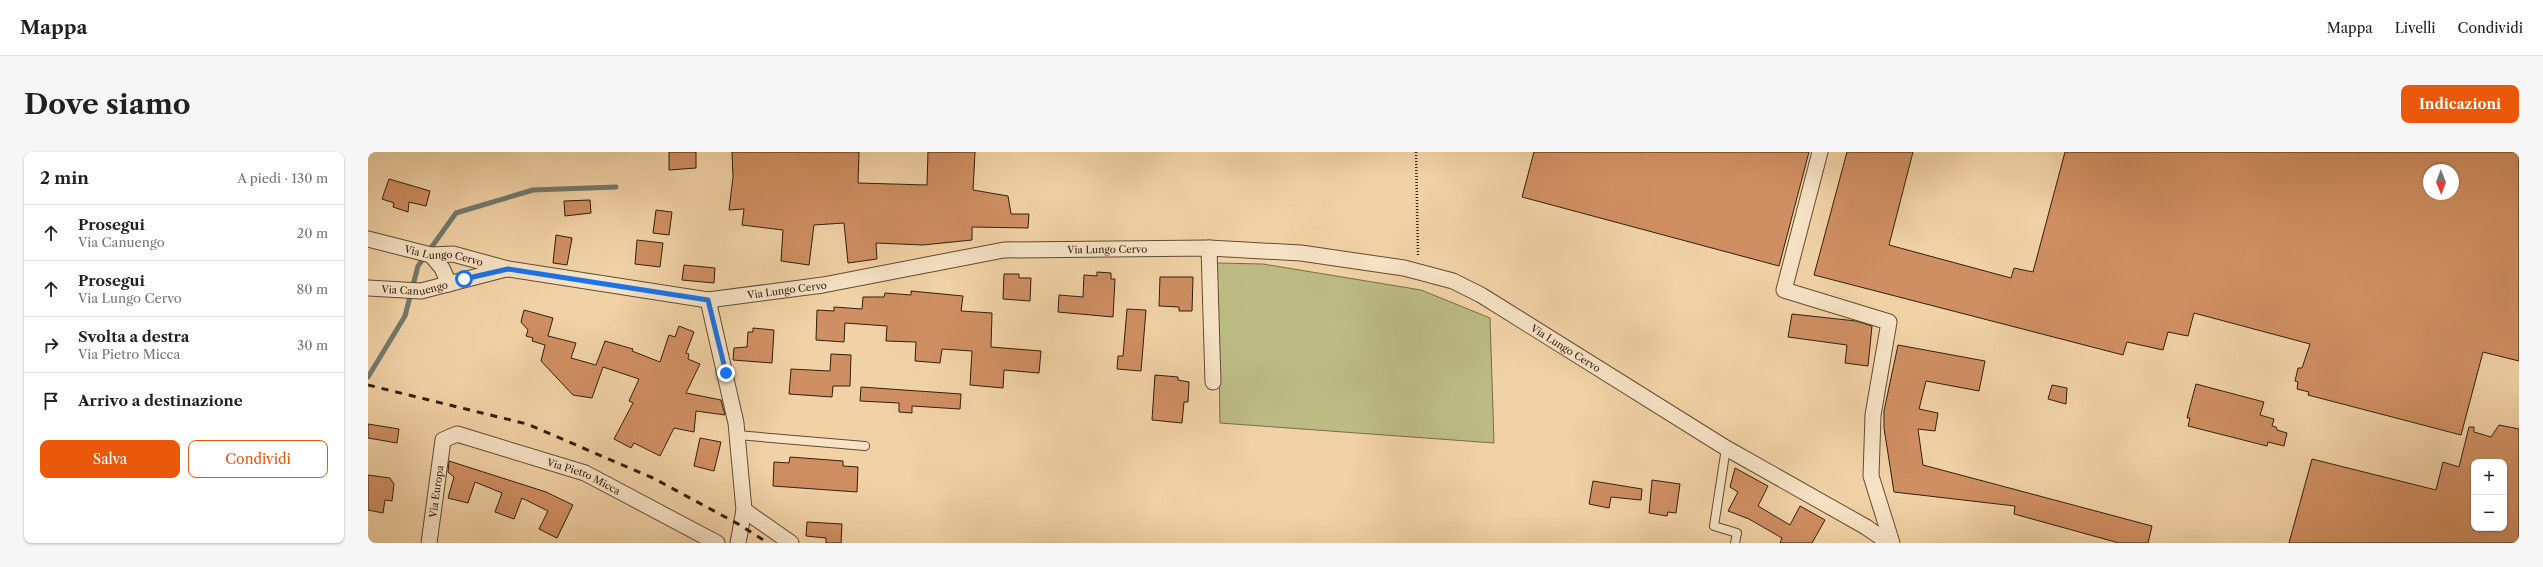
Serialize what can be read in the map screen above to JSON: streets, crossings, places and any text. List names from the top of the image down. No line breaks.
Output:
{"streets":{"street":["Via Lungo Cervo","Via Canuengo","Via Pietro Micca","Via Europa"]},"crossings":[["Via Lungo Cervo","Via Canuengo"],["Via Pietro Micca","Via Europa"]],"north":"bottom","page":{"header":"Mappa","nav":["Mappa","Livelli","Condividi"],"buttons":["Indicazioni",["Salva","Condividi"]],"title":"Dove siamo","heading":["2 min","A piedi · 130 m"],"list":[["Prosegui","Via Canuengo","20 m"],["Prosegui","Via Lungo Cervo","80 m"],["Svolta a destra","Via Pietro Micca","30 m"],"Arrivo a destinazione"],"map_buttons":["+","−"]}}
